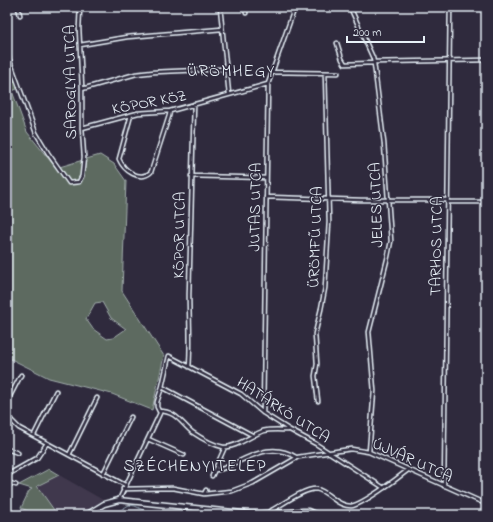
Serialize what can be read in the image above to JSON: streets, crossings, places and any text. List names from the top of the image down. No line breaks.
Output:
{"streets":{"street":["SAROGLYA UTCA","KŐPOR KÖZ","JELES UTCA","JUTAS UTCA","KŐPOR UTCA","ÜRÖMFŰ UTCA","TARHOS UTCA","HATÁRKŐ UTCA","ÚJVÁR UTCA"]},"crossings":[["SAROGLYA UTCA","KŐPOR KÖZ"],["KŐPOR KÖZ","JUTAS UTCA"],["KŐPOR KÖZ","KŐPOR UTCA"],["JELES UTCA","ÚJVÁR UTCA"],["JUTAS UTCA","HATÁRKŐ UTCA"],["KŐPOR UTCA","HATÁRKŐ UTCA"],["TARHOS UTCA","ÚJVÁR UTCA"],["HATÁRKŐ UTCA","ÚJVÁR UTCA"]],"districts":["ÜRÖMHEGY","SZÉCHENYITELEP"],"scale_bar":"200 m"}
